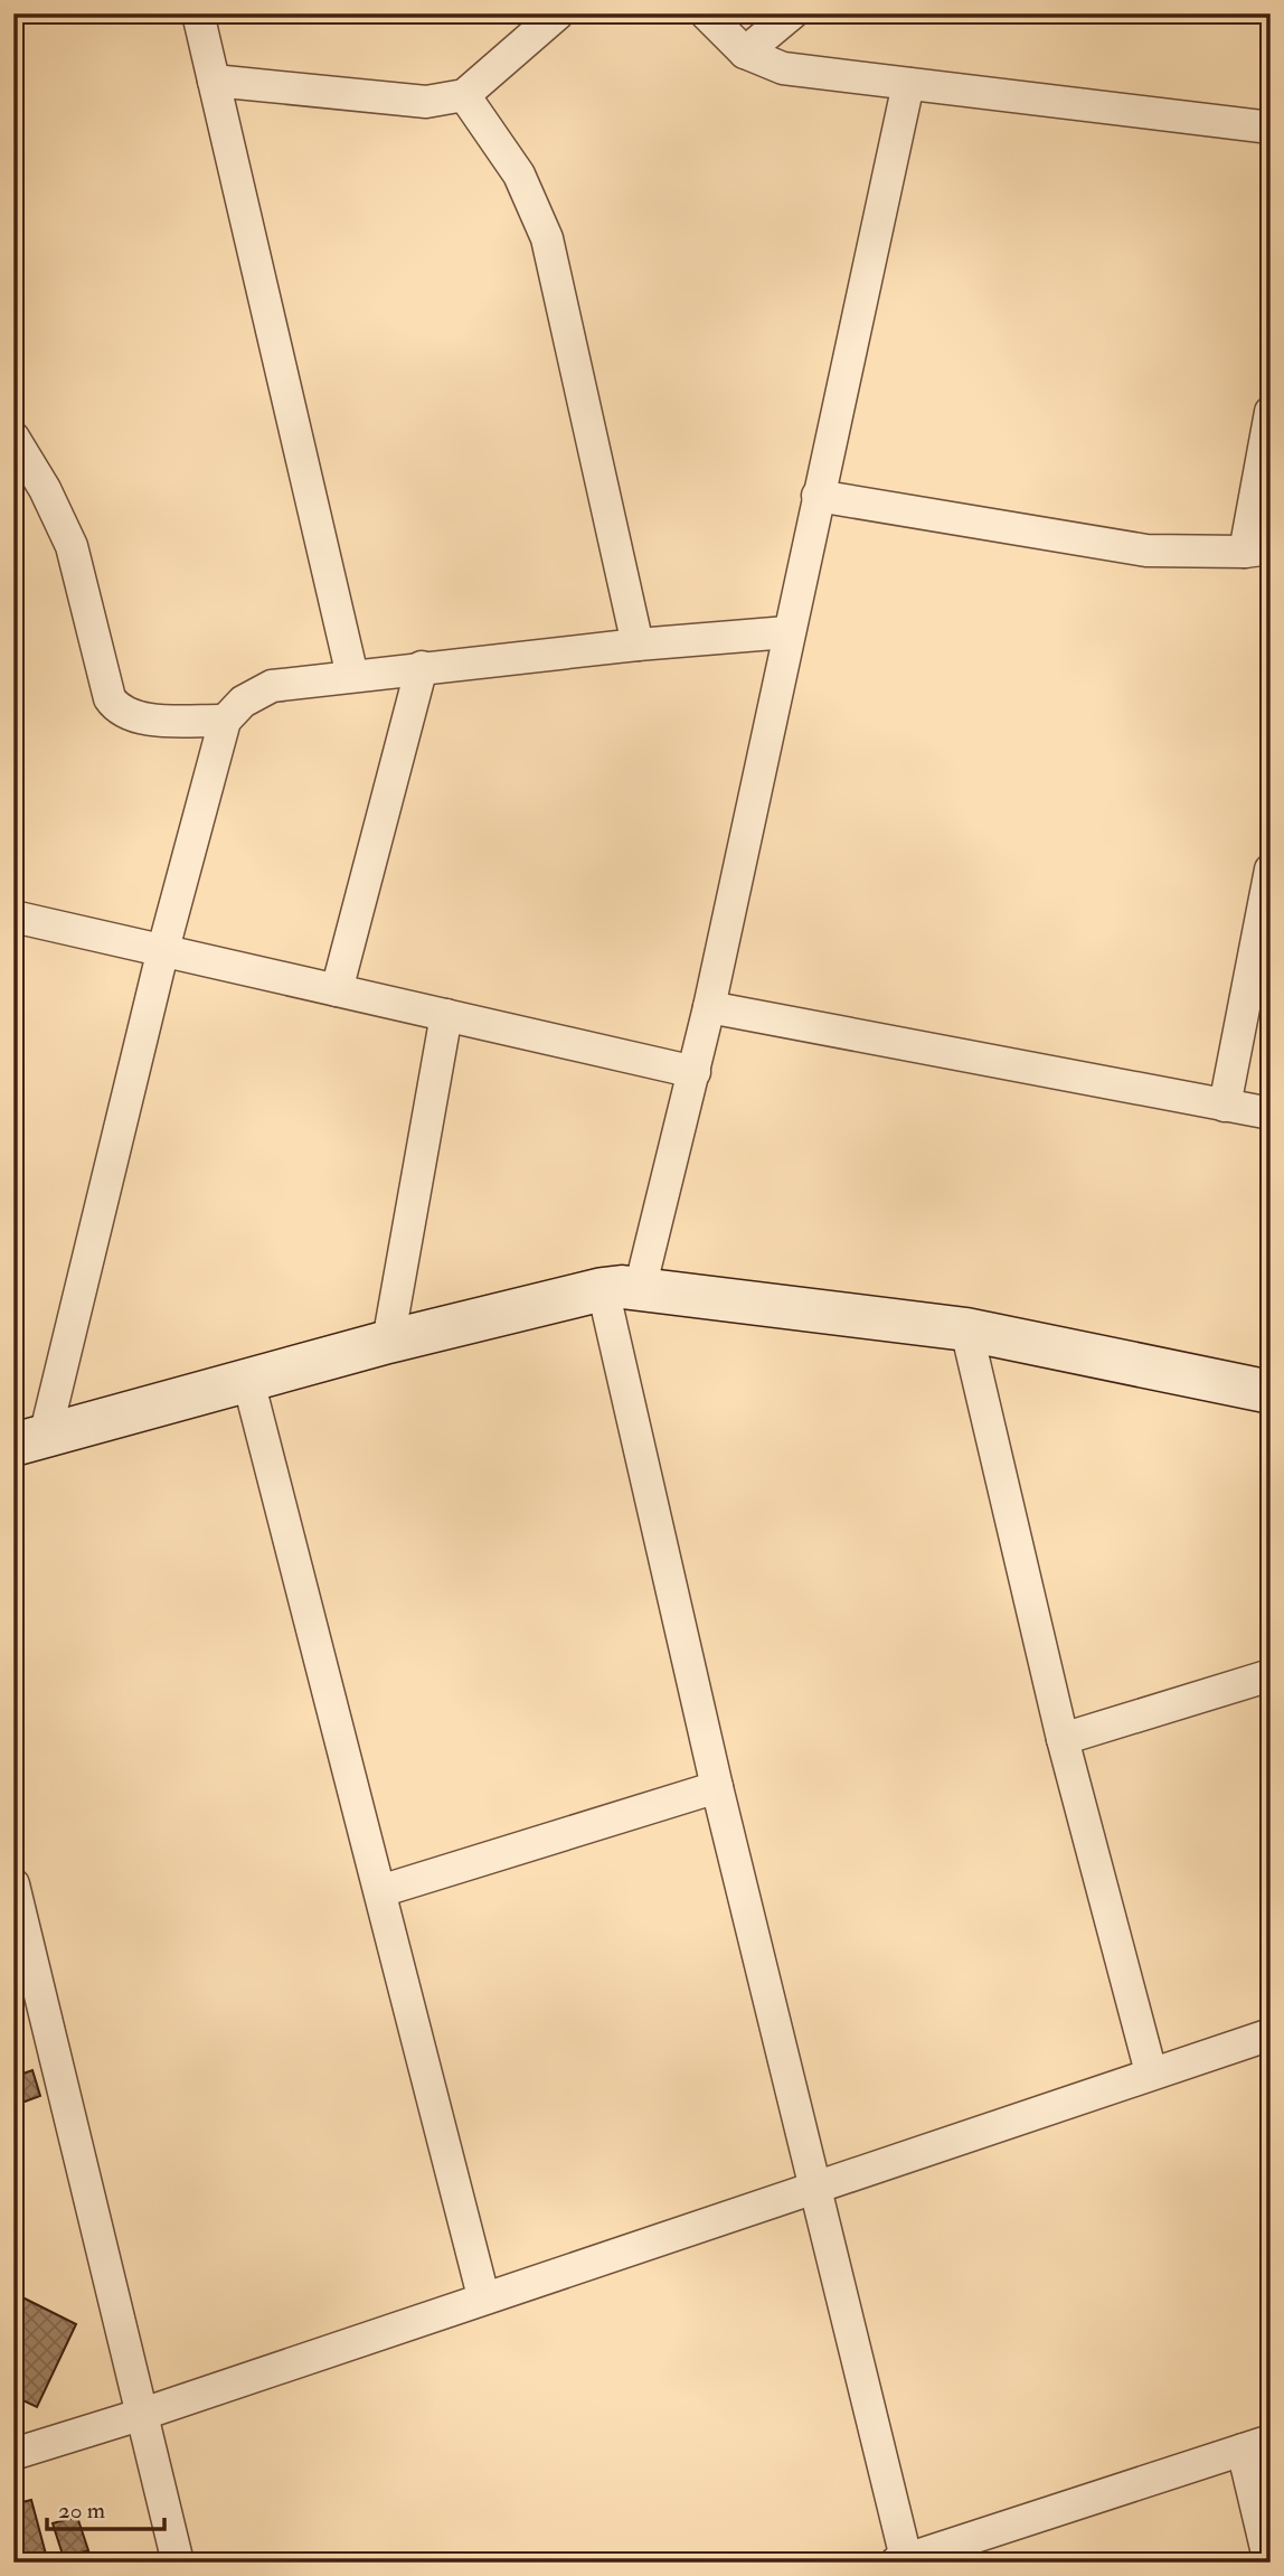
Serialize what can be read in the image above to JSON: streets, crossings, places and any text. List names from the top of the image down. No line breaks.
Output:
{"scale_bar":"20 m"}
